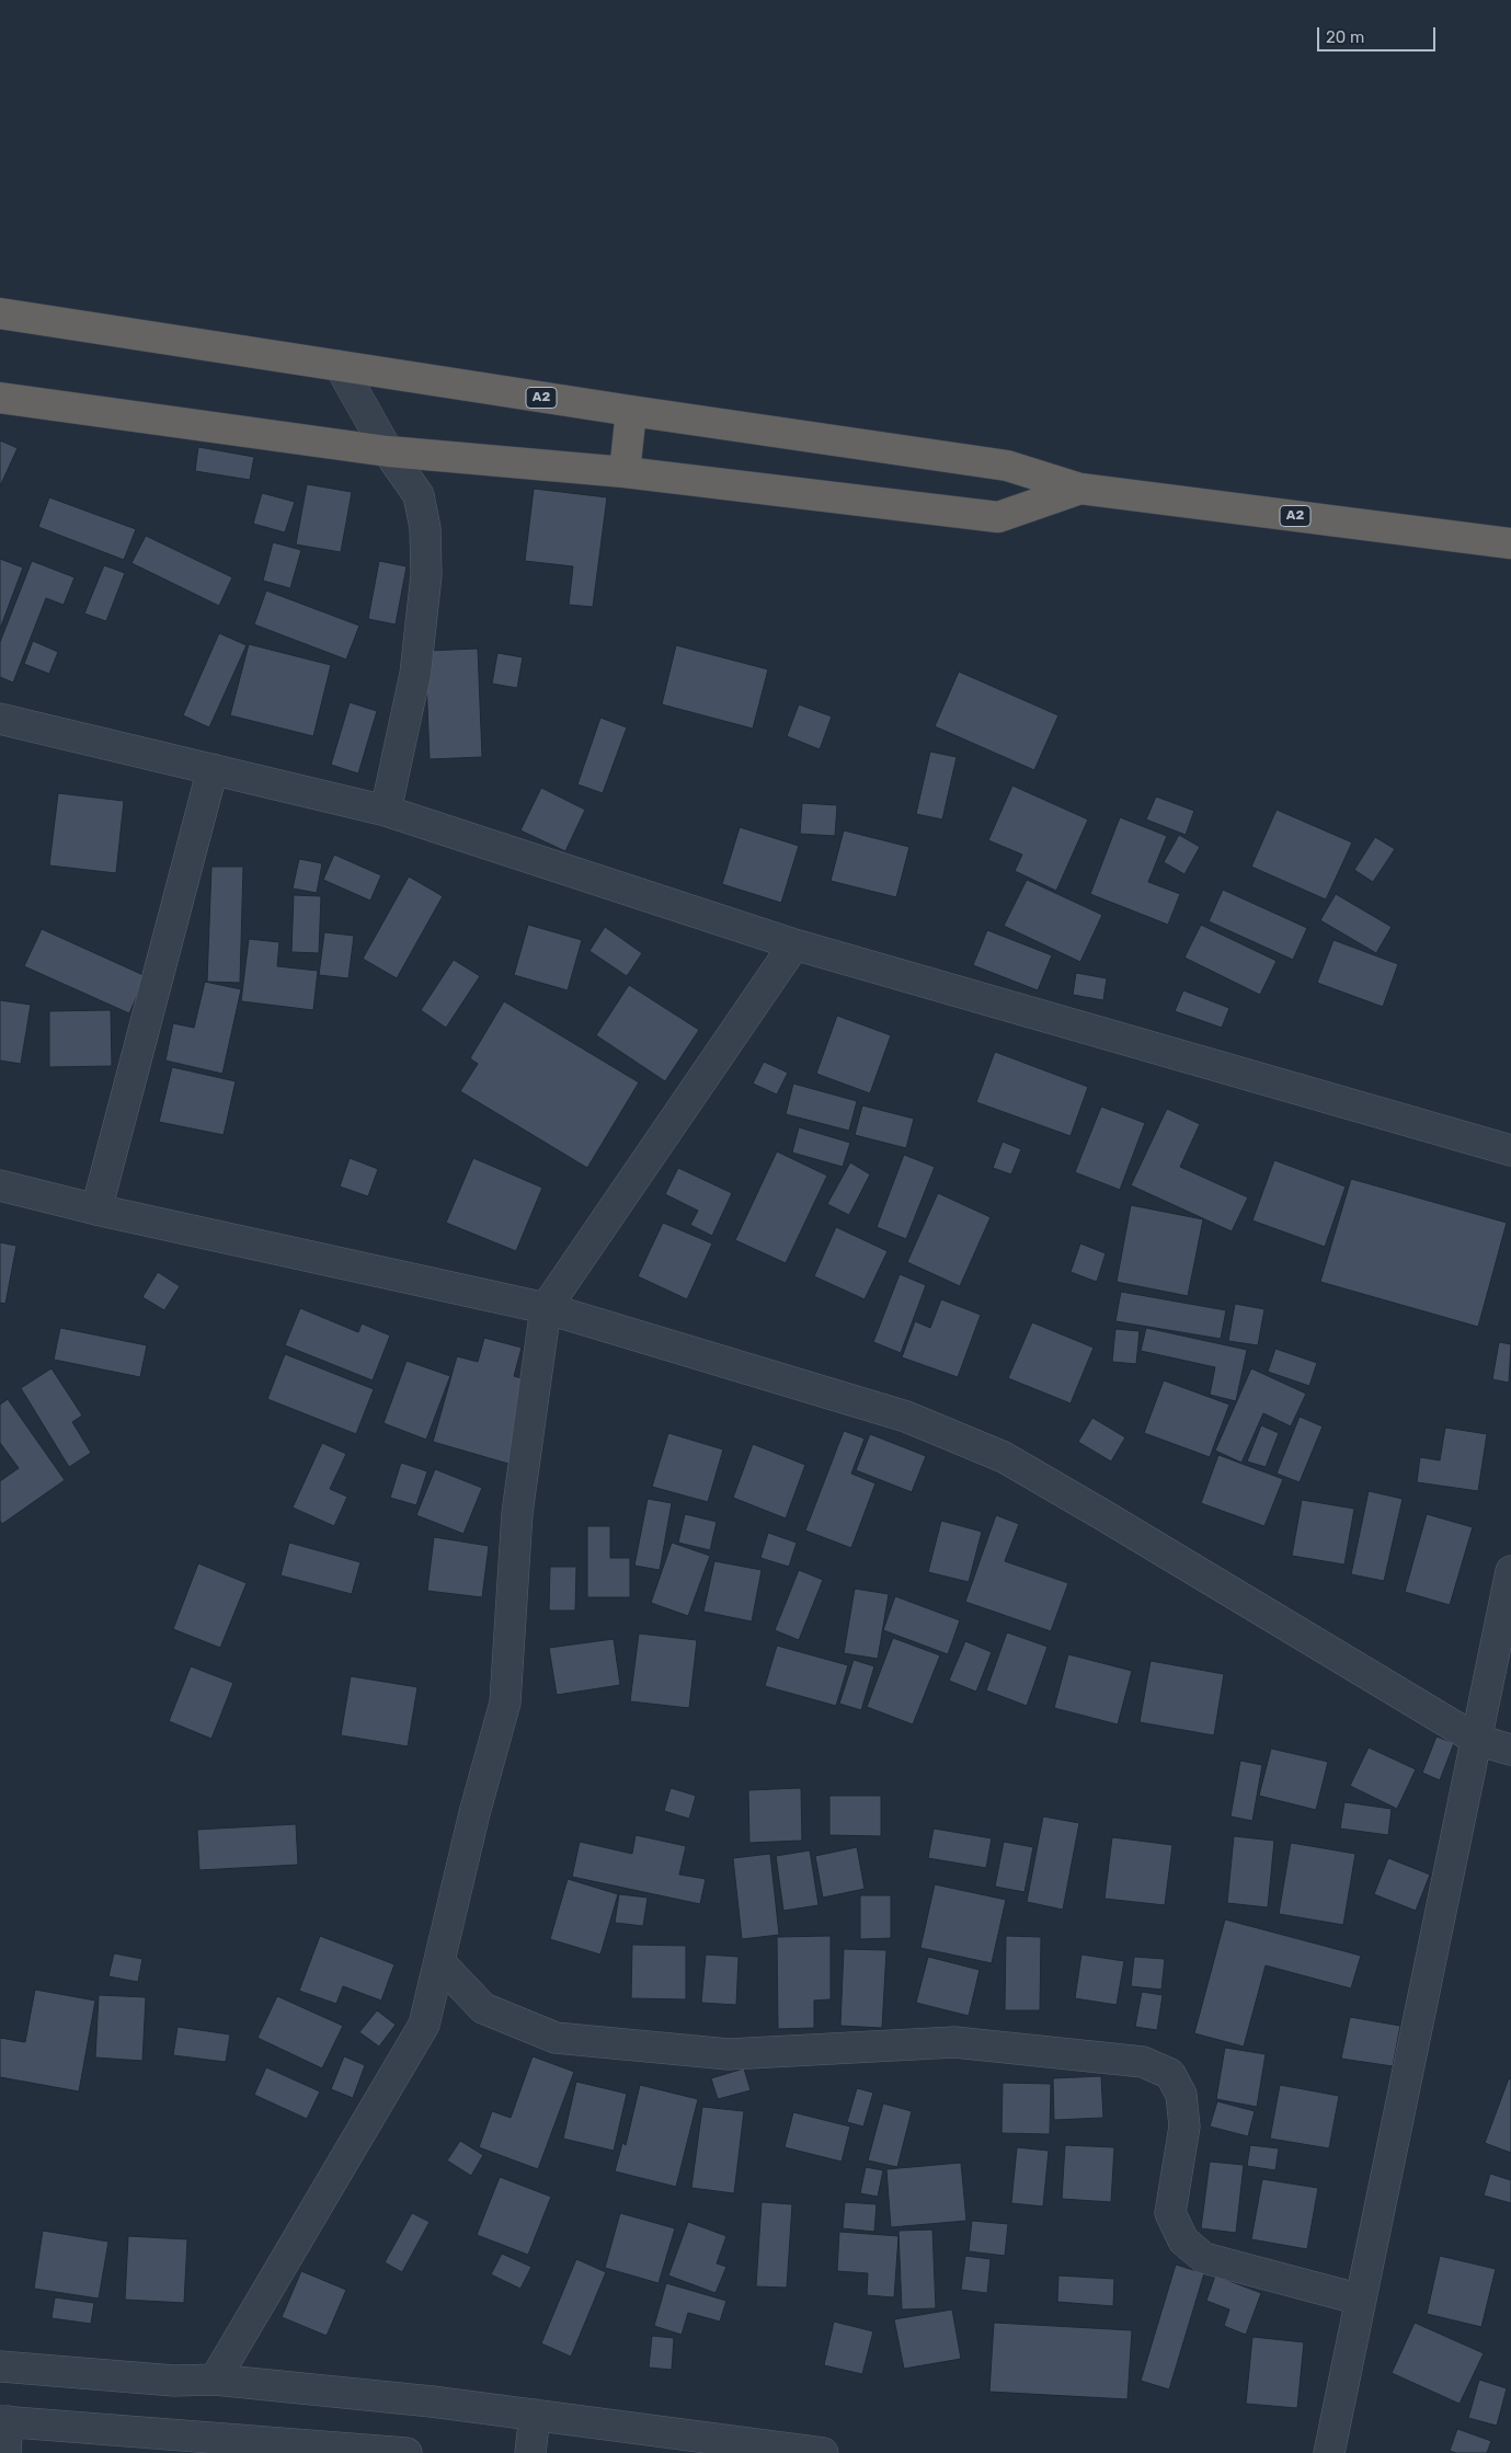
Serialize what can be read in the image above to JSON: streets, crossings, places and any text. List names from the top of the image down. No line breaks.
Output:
{"streets":{"highway":["A2"]},"scale_bar":"20 m"}
